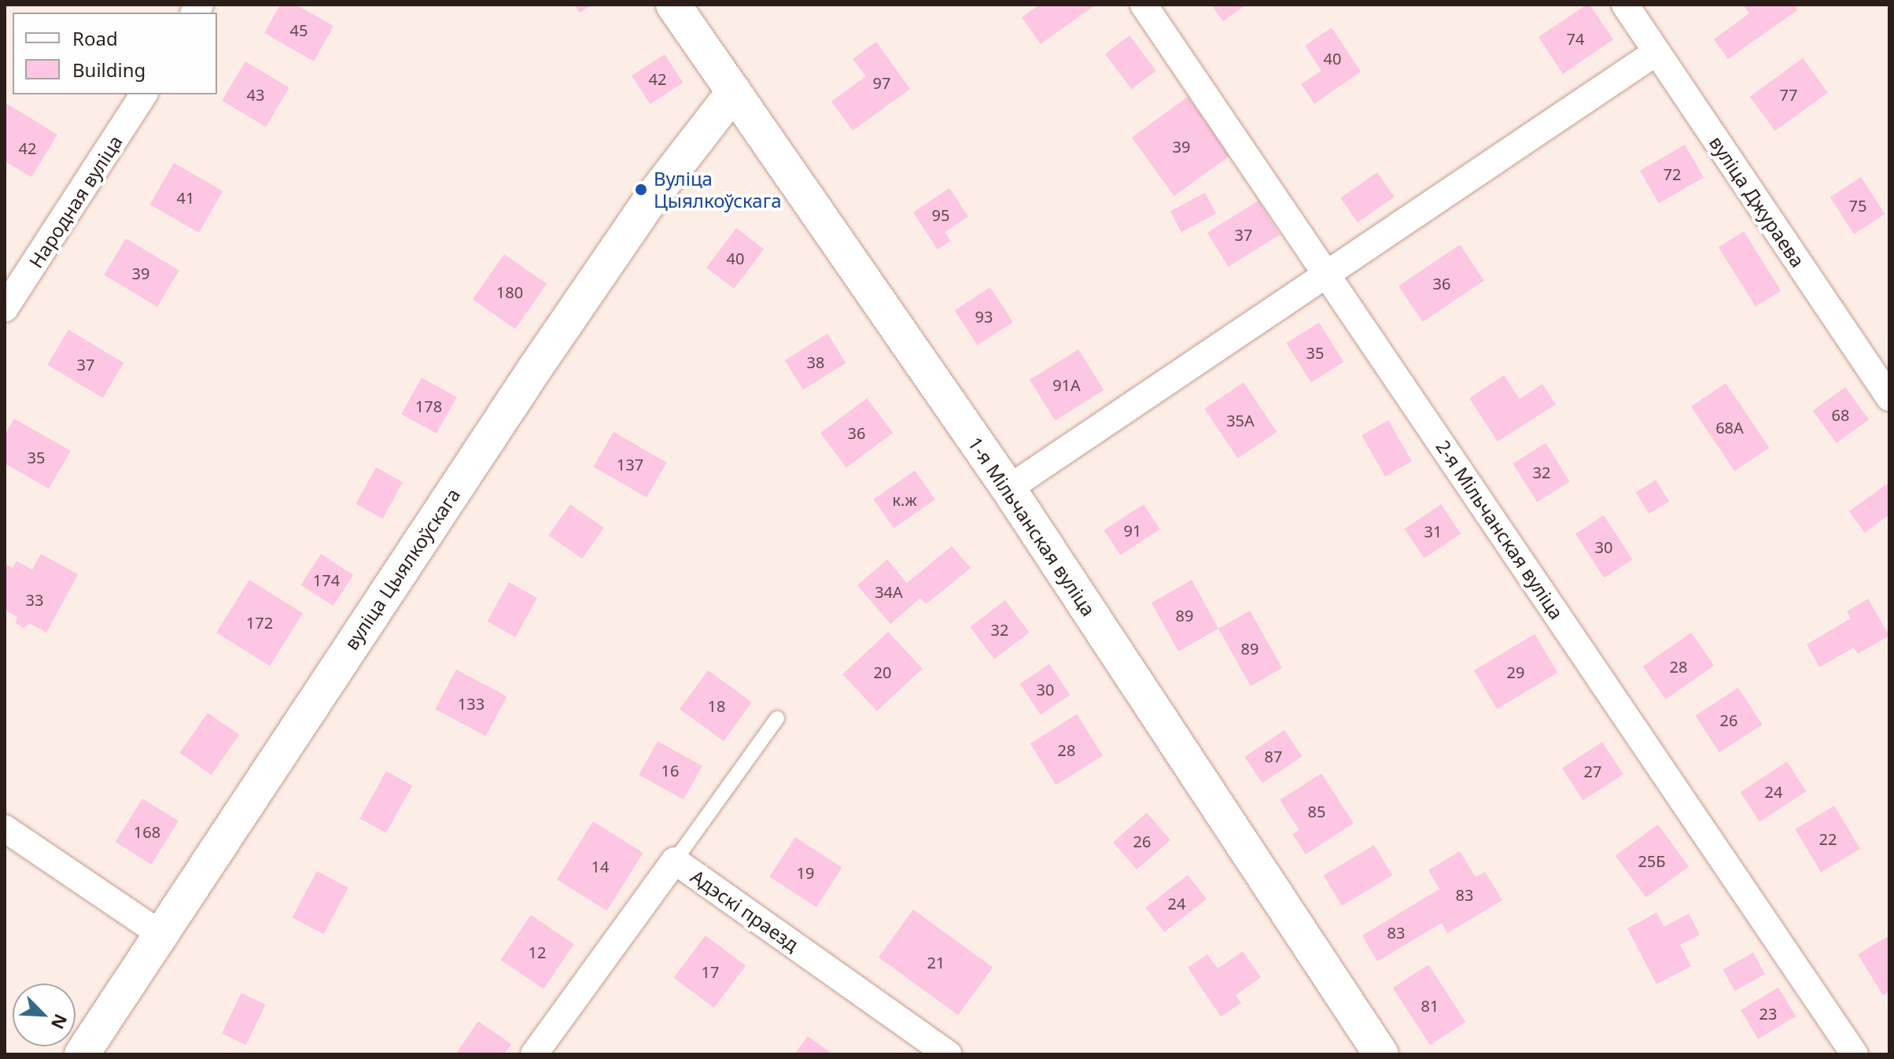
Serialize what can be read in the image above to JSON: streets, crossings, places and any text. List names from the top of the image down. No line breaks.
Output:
{"streets":{"street":["Народная вуліца","вуліца Джураева","1-я Мільчанская вуліца","2-я Мільчанская вуліца","вуліца Цыялкоўскага","Адэскі праезд"]},"crossings":[["1-я Мільчанская вуліца","вуліца Цыялкоўскага"]],"places":["Вуліца Цыялкоўскага"],"house_numbers":["45","74","40","42","97","43","77","39","42","72","41","75","95","37","40","39","36","180","93","35","38","37","91А","178","68","35А","68А","36","35","137","32","к.ж","91","31","30","174","34А","33","89","172","32","89","28","20","29","30","133","18","26","28","87","16","27","24","85","168","22","26","25Б","14","19","83","24","83","12","21","17","81","23"],"legend":["Road","Building"],"north":"bottom right"}
